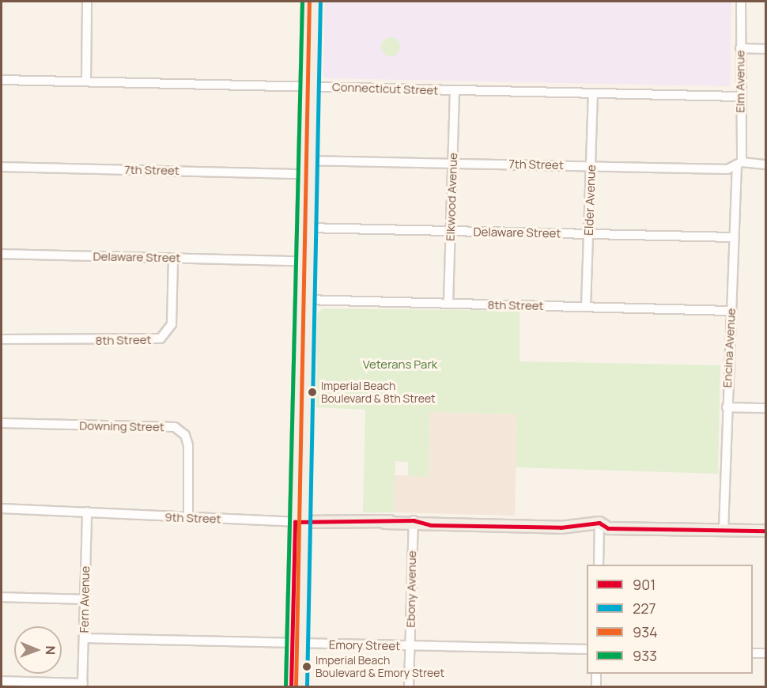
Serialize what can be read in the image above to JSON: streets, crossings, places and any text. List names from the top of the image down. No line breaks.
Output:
{"streets":{"main road":["9th Street"],"street":["Elm Avenue","Connecticut Street","7th Street","Elkwood Avenue","Elder Avenue","Delaware Street","8th Street","Encina Avenue","Downing Street","Ebony Avenue","Fern Avenue","Emory Street"]},"crossings":[["Elm Avenue","Connecticut Street"],["Elm Avenue","7th Street"],["Elm Avenue","Encina Avenue"],["Connecticut Street","Elkwood Avenue"],["Connecticut Street","Elder Avenue"],["7th Street","Elkwood Avenue"],["7th Street","Elder Avenue"],["7th Street","Encina Avenue"],["Elkwood Avenue","Delaware Street"],["Elkwood Avenue","8th Street"],["Elder Avenue","Delaware Street"],["Elder Avenue","8th Street"],["Delaware Street","8th Street"],["Delaware Street","Encina Avenue"],["8th Street","Encina Avenue"],["Encina Avenue","9th Street"],["Downing Street","9th Street"],["9th Street","Ebony Avenue"],["9th Street","Fern Avenue"],["Ebony Avenue","Emory Street"],["Fern Avenue","Emory Street"]],"parks":["Veterans Park"],"places":["Imperial Beach Boulevard & 8th Street","Imperial Beach Boulevard & Emory Street"],"lines":["transit line 227","transit line 934","transit line 933","transit line 901"],"legend":["901","227","934","933"],"north":"right"}
